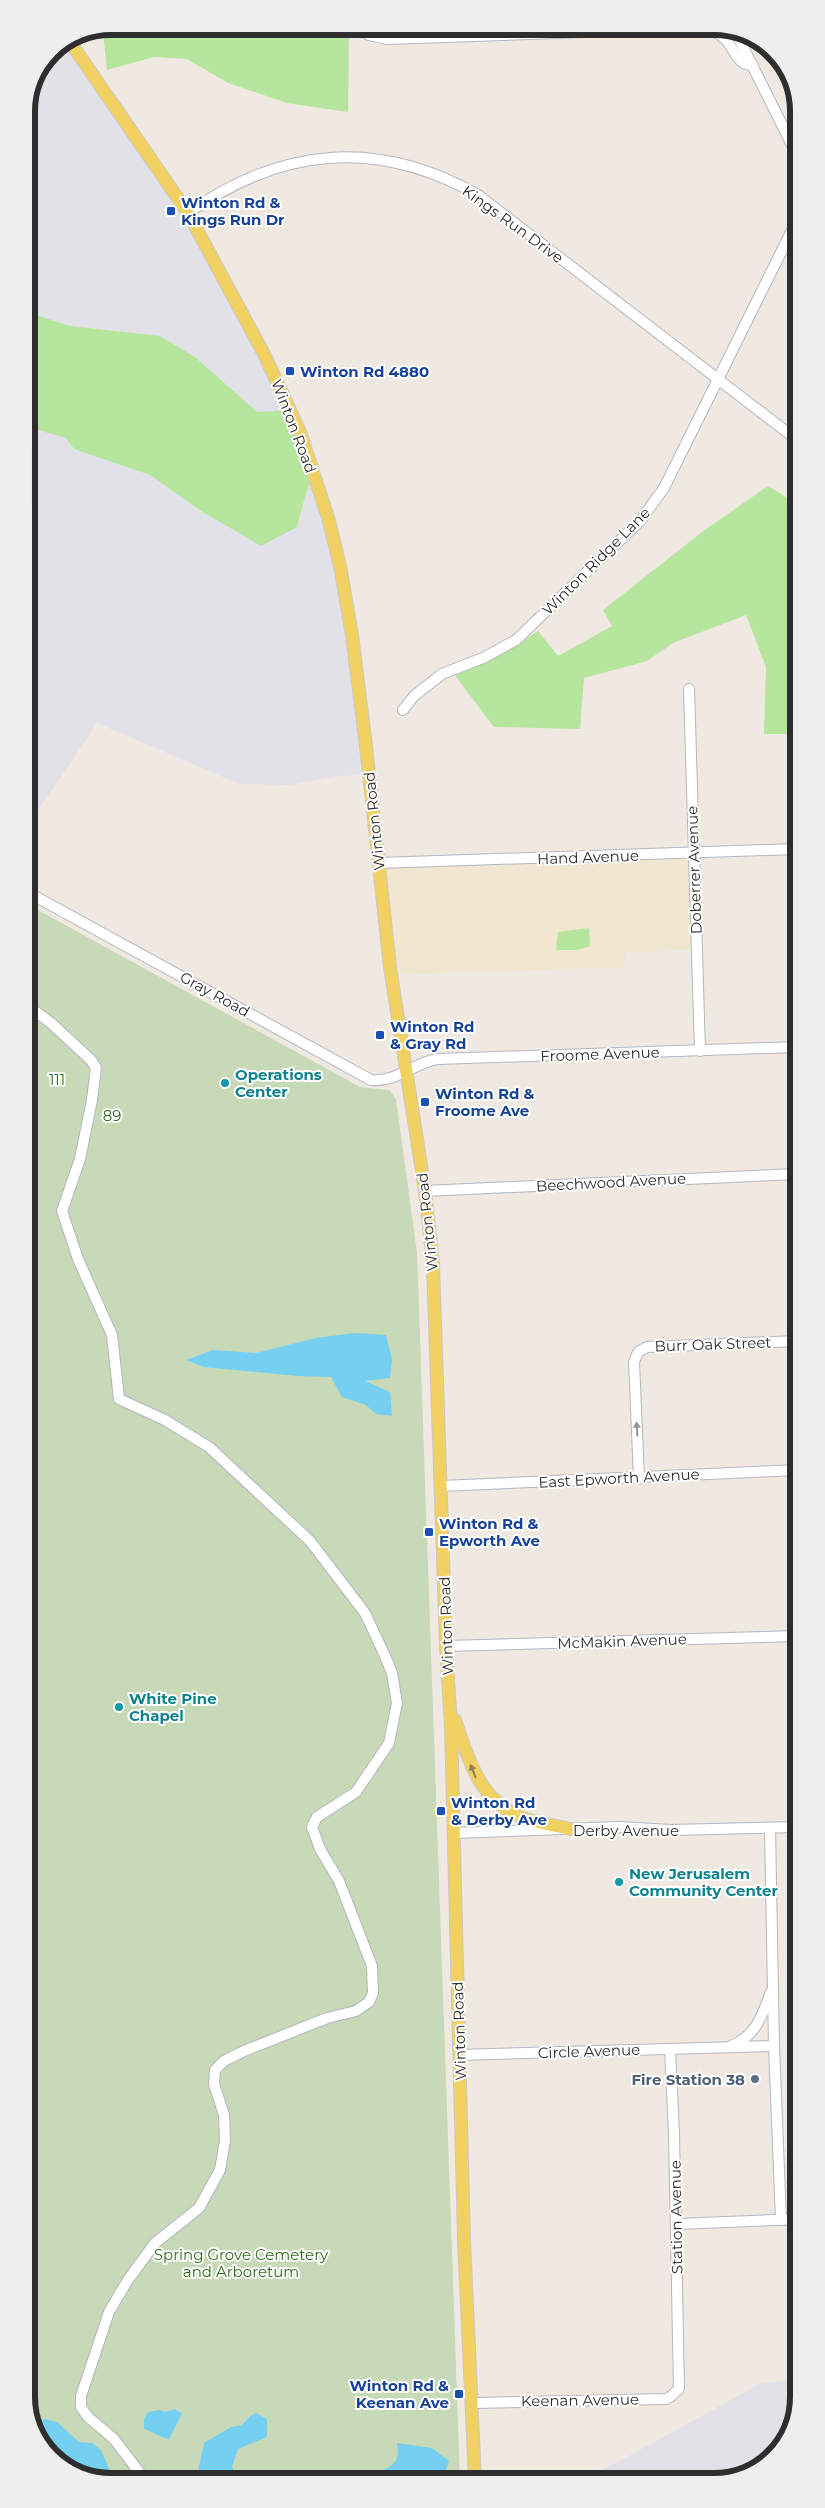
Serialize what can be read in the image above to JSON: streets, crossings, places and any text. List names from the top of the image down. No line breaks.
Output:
{"streets":{"main road":["Winton Road"],"street":["Kings Run Drive","Winton Ridge Lane","Hand Avenue","Doberrer Avenue","Gray Road","Froome Avenue","Beechwood Avenue","Burr Oak Street","East Epworth Avenue","McMakin Avenue","Derby Avenue","Circle Avenue","Station Avenue","Keenan Avenue"]},"crossings":[["Kings Run Drive","Winton Road"],["Kings Run Drive","Winton Ridge Lane"],["Winton Road","Hand Avenue"],["Winton Road","Gray Road"],["Winton Road","Froome Avenue"],["Winton Road","Beechwood Avenue"],["Winton Road","East Epworth Avenue"],["Winton Road","McMakin Avenue"],["Winton Road","Derby Avenue"],["Winton Road","Circle Avenue"],["Winton Road","Keenan Avenue"],["Hand Avenue","Doberrer Avenue"],["Doberrer Avenue","Froome Avenue"],["Gray Road","Froome Avenue"],["Burr Oak Street","East Epworth Avenue"],["Derby Avenue","Circle Avenue"],["Circle Avenue","Station Avenue"],["Station Avenue","Keenan Avenue"]],"parks":["111","89","Spring Grove Cemetery and Arboretum"],"places":{"transit":["Winton Rd & Kings Run Dr","Winton Rd 4880","Winton Rd & Gray Rd","Winton Rd & Froome Ave","Winton Rd & Epworth Ave","Winton Rd & Derby Ave","Winton Rd & Keenan Ave"],"other":["Operations Center","White Pine Chapel","New Jerusalem Community Center","Fire Station 38"]}}
